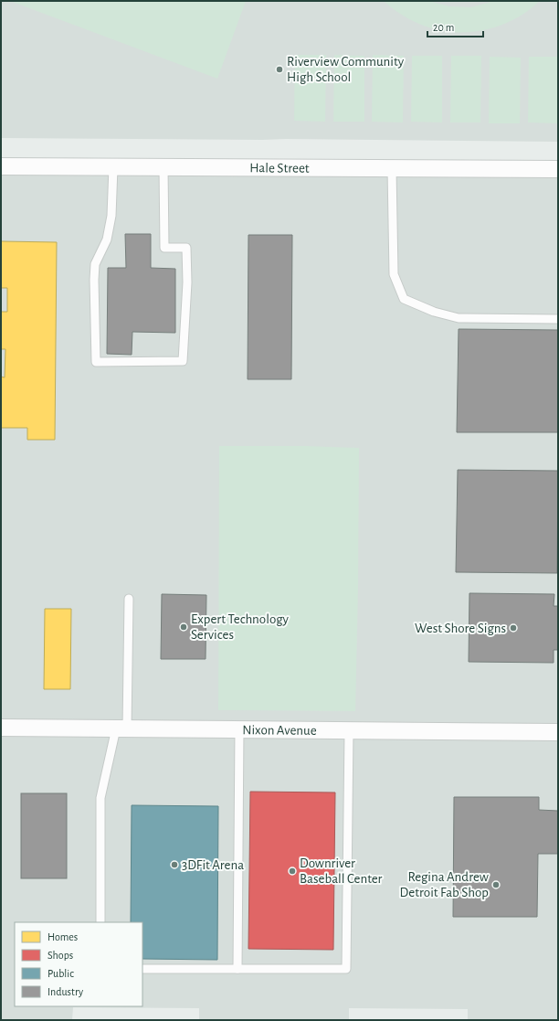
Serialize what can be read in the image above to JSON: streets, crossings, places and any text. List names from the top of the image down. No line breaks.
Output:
{"streets":{"street":["Hale Street","Nixon Avenue"]},"places":["Riverview Community High School","Expert Technology Services","West Shore Signs","3DFit Arena","Downriver Baseball Center","Regina Andrew Detroit Fab Shop"],"legend":["Homes","Shops","Public","Industry"],"scale_bar":"20 m"}
